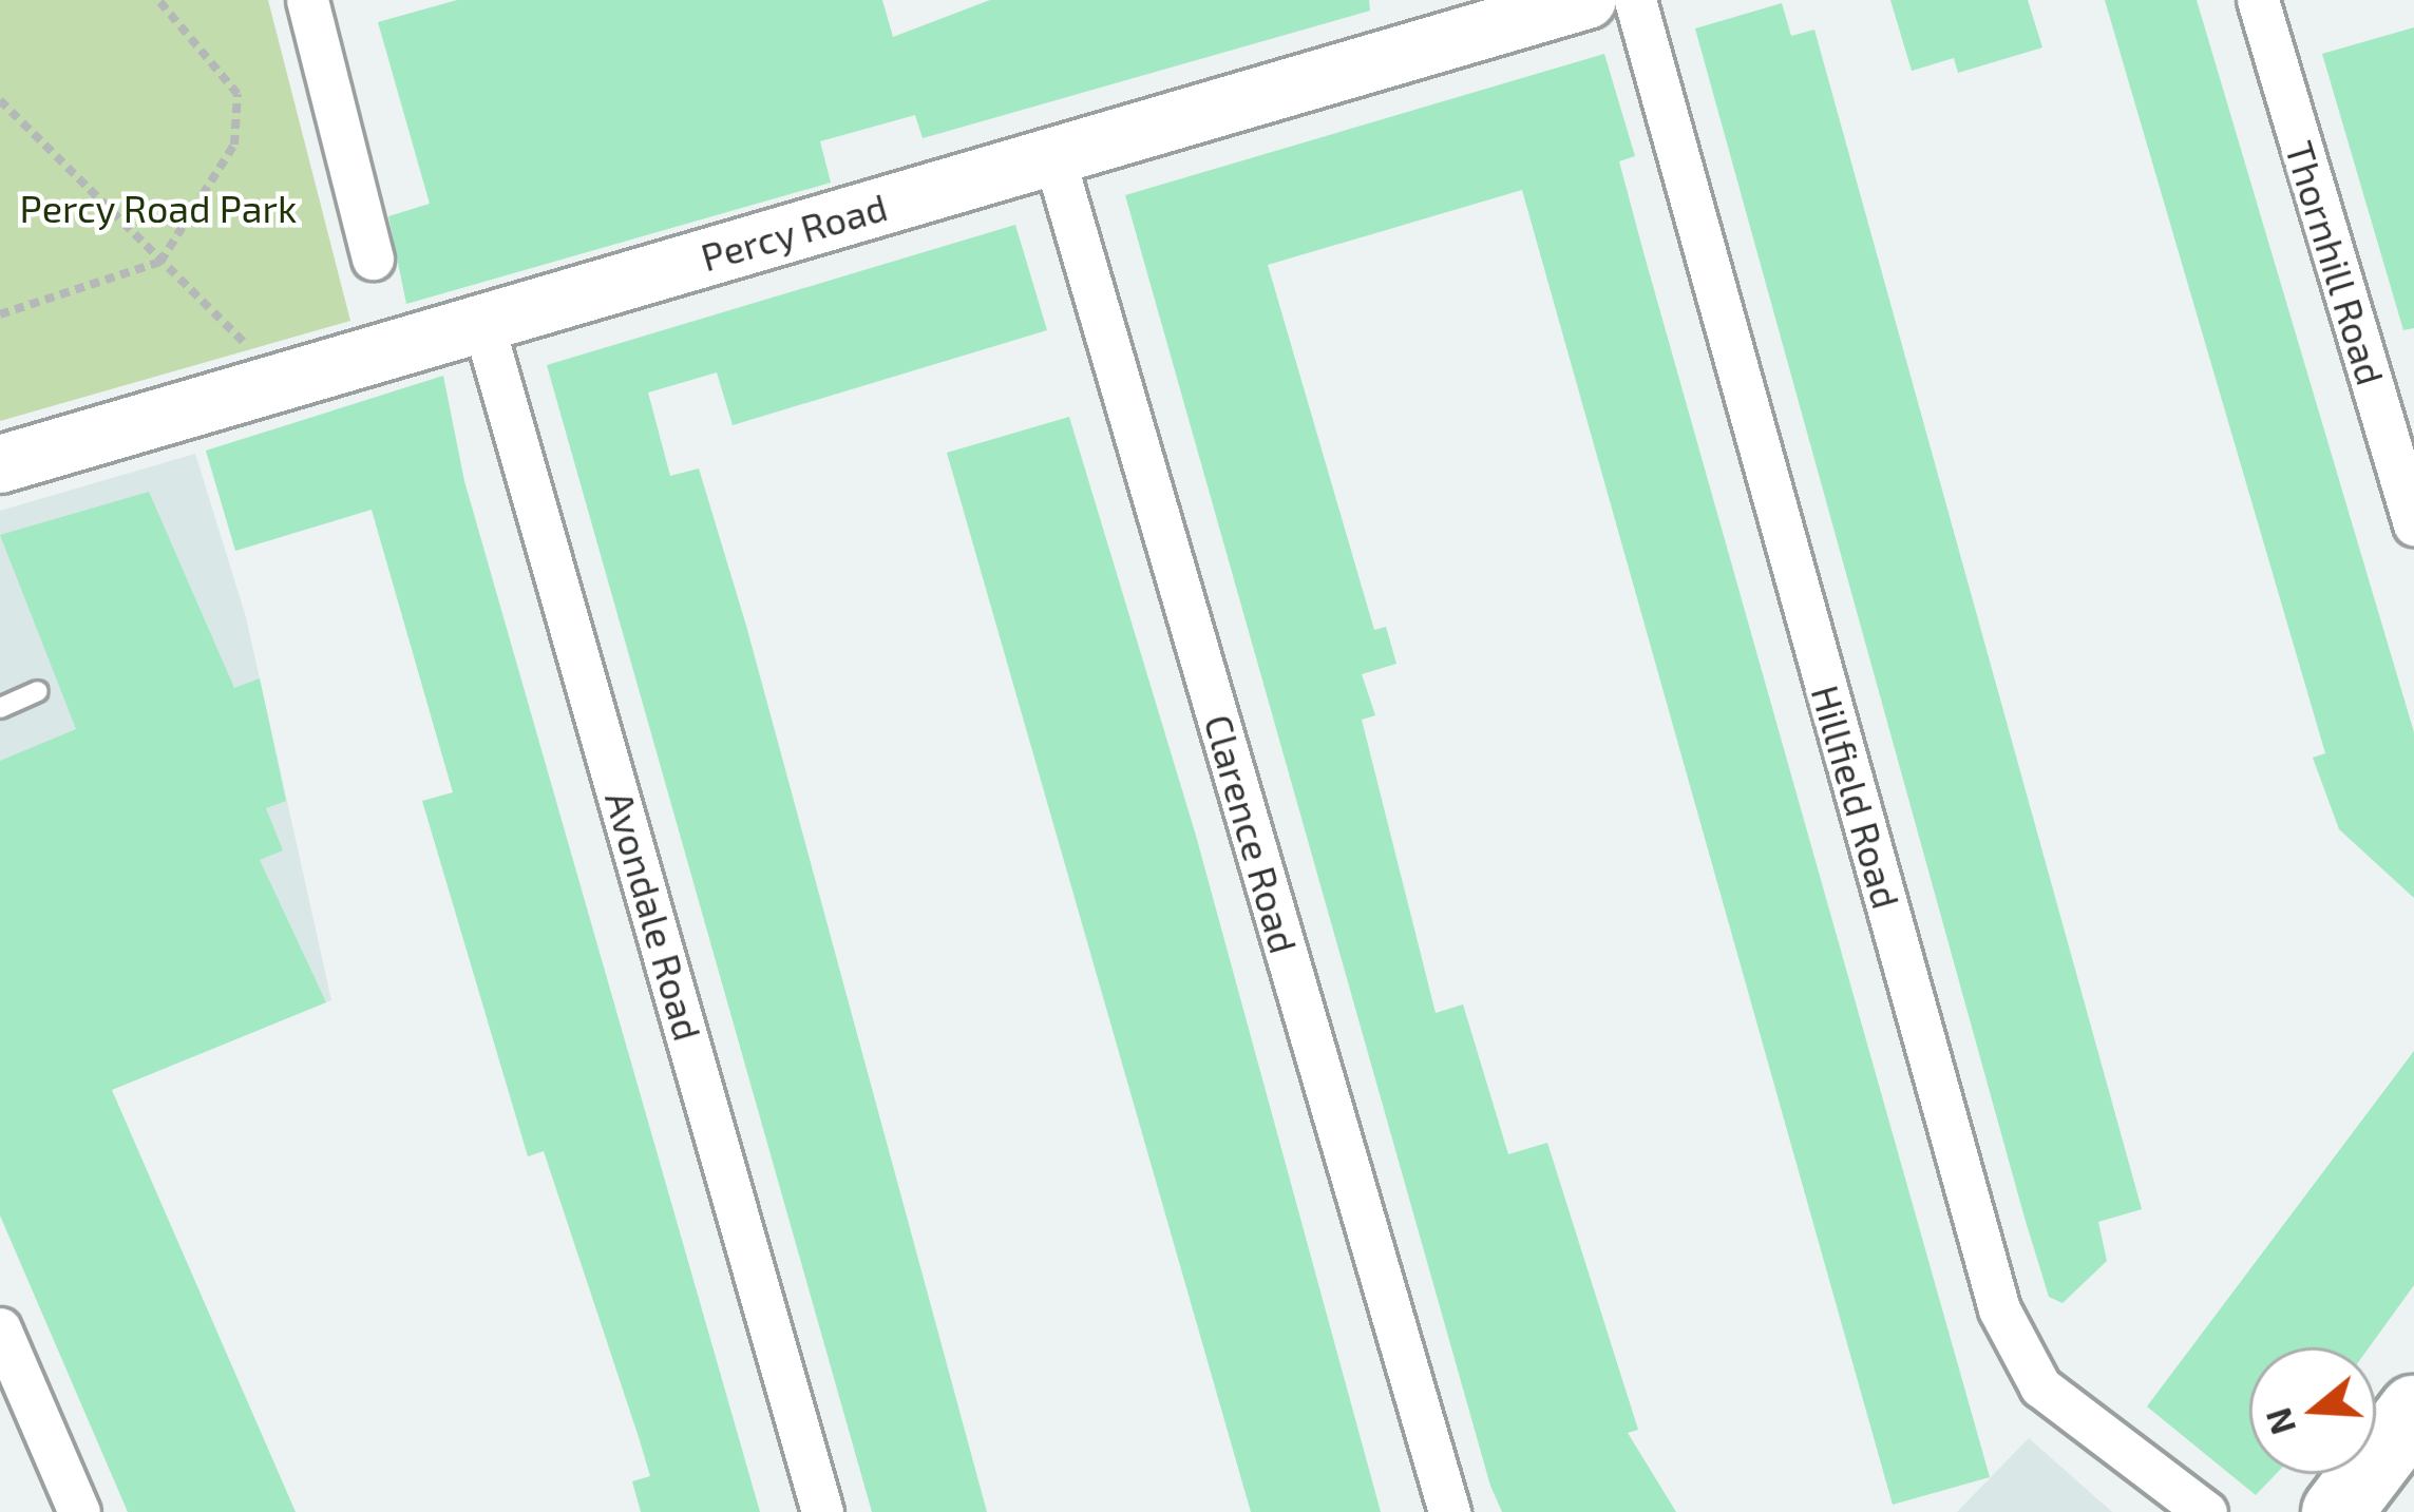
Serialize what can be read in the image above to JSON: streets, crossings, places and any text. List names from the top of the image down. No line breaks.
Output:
{"streets":{"street":["Percy Road","Thornhill Road","Hillfield Road","Clarence Road","Avondale Road"]},"crossings":[["Percy Road","Clarence Road"],["Percy Road","Avondale Road"]],"parks":["Percy Road Park"],"north":"left"}
